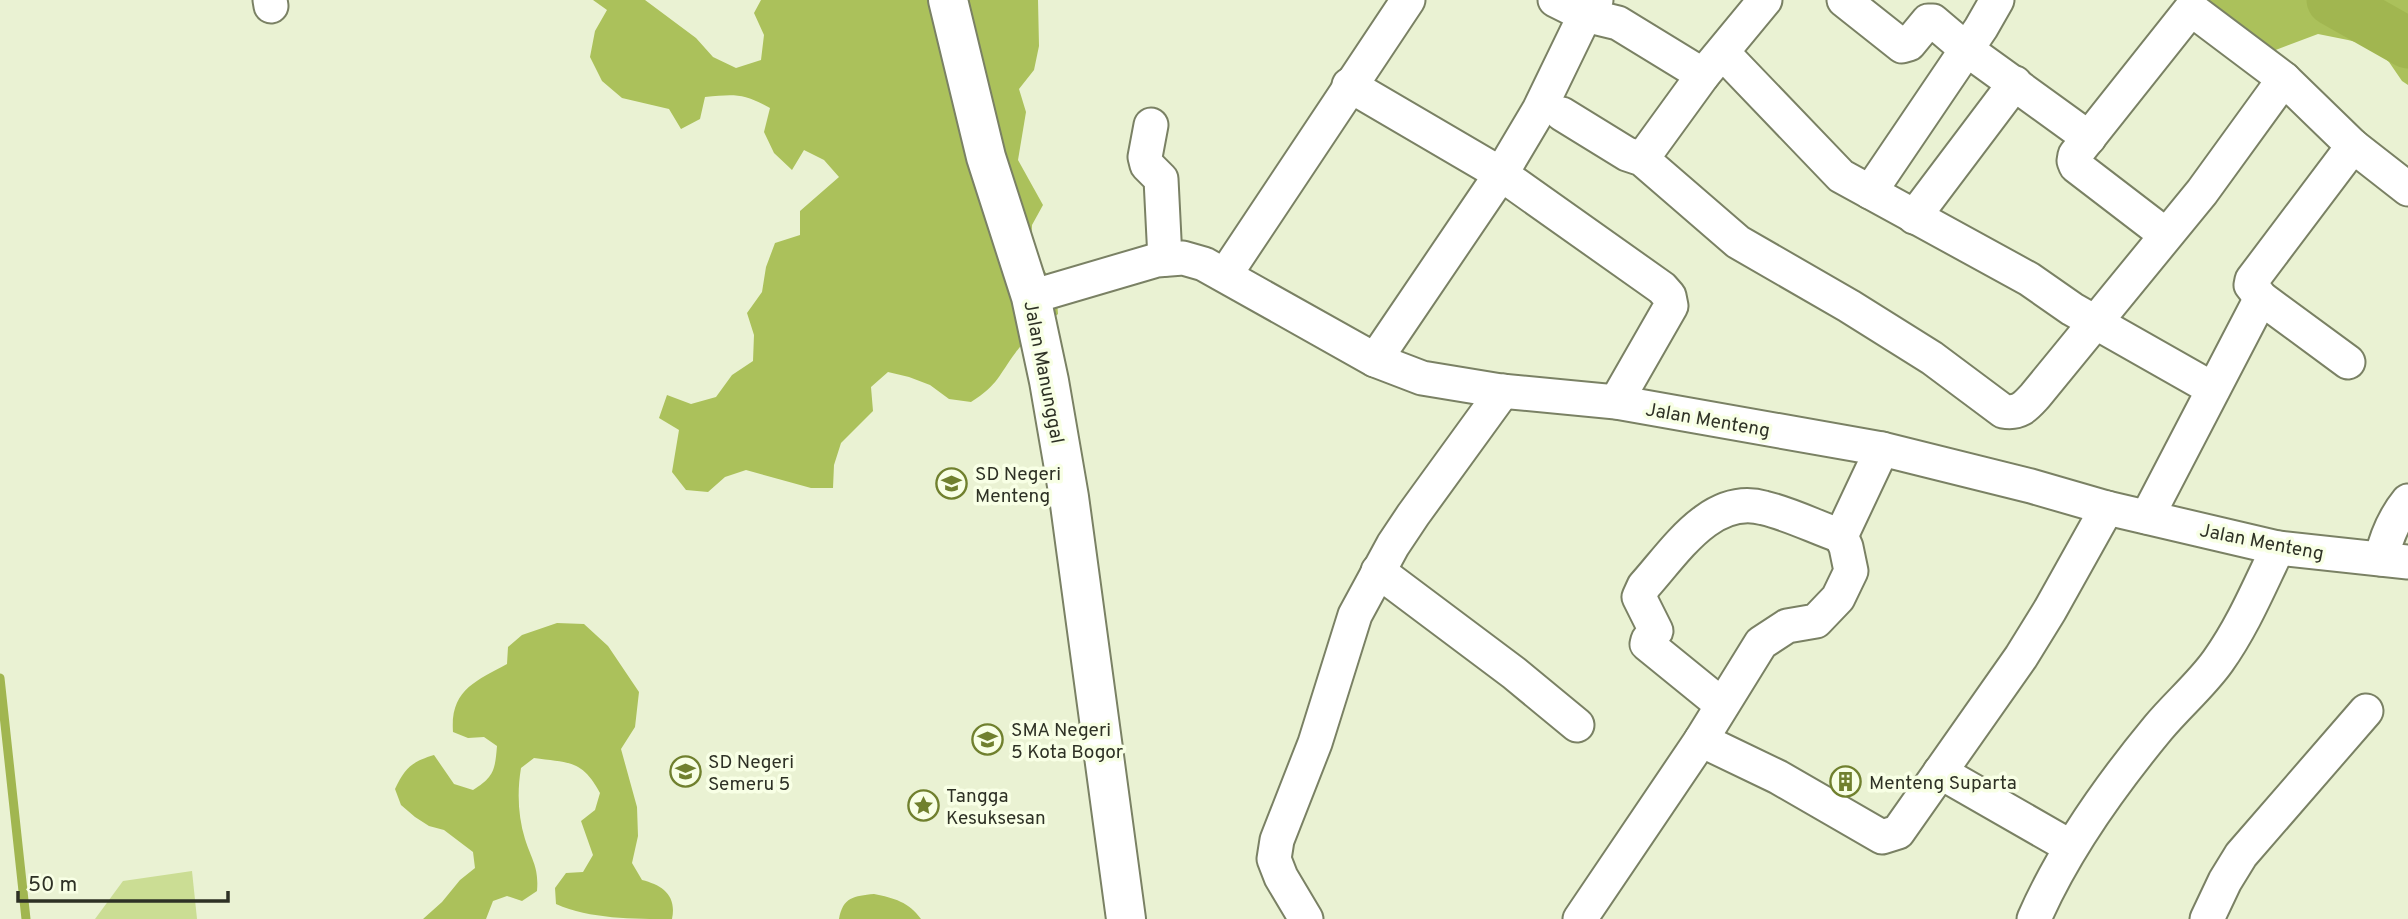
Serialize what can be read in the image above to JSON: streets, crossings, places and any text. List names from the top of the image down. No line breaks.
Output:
{"streets":{"street":["Jalan Manunggal","Jalan Menteng"]},"crossings":[["Jalan Manunggal","Jalan Menteng"]],"places":{"school or university":["SD Negeri Menteng","SMA Negeri 5 Kota Bogor","SD Negeri Semeru 5"],"building":["Menteng Suparta"],"place":["Tangga Kesuksesan"]},"scale_bar":"50 m"}
